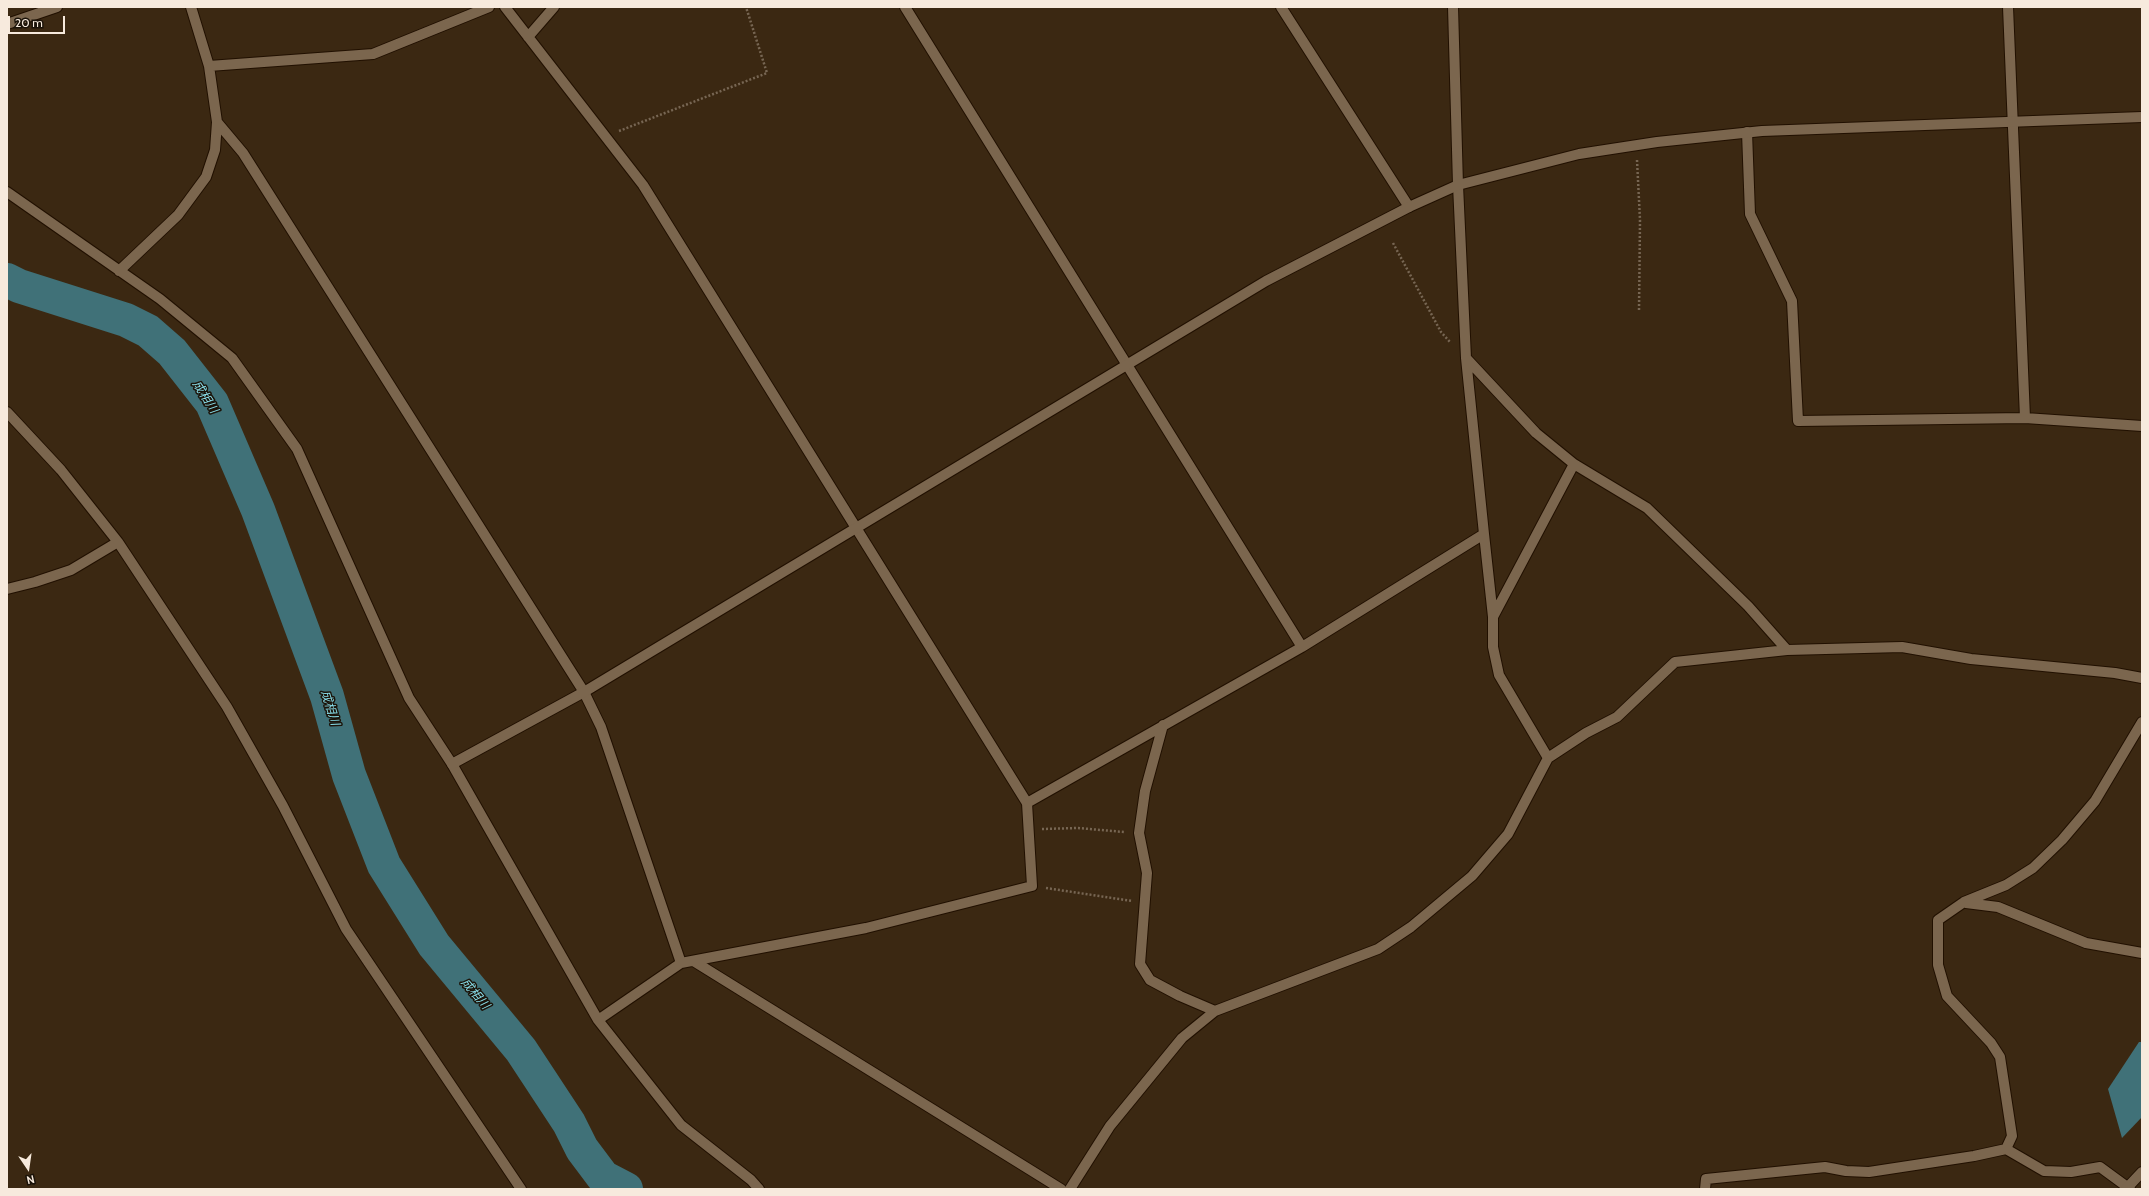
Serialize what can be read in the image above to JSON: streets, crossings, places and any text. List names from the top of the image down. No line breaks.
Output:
{"water":["成相川"],"scale_bar":"20 m","north":"bottom"}
